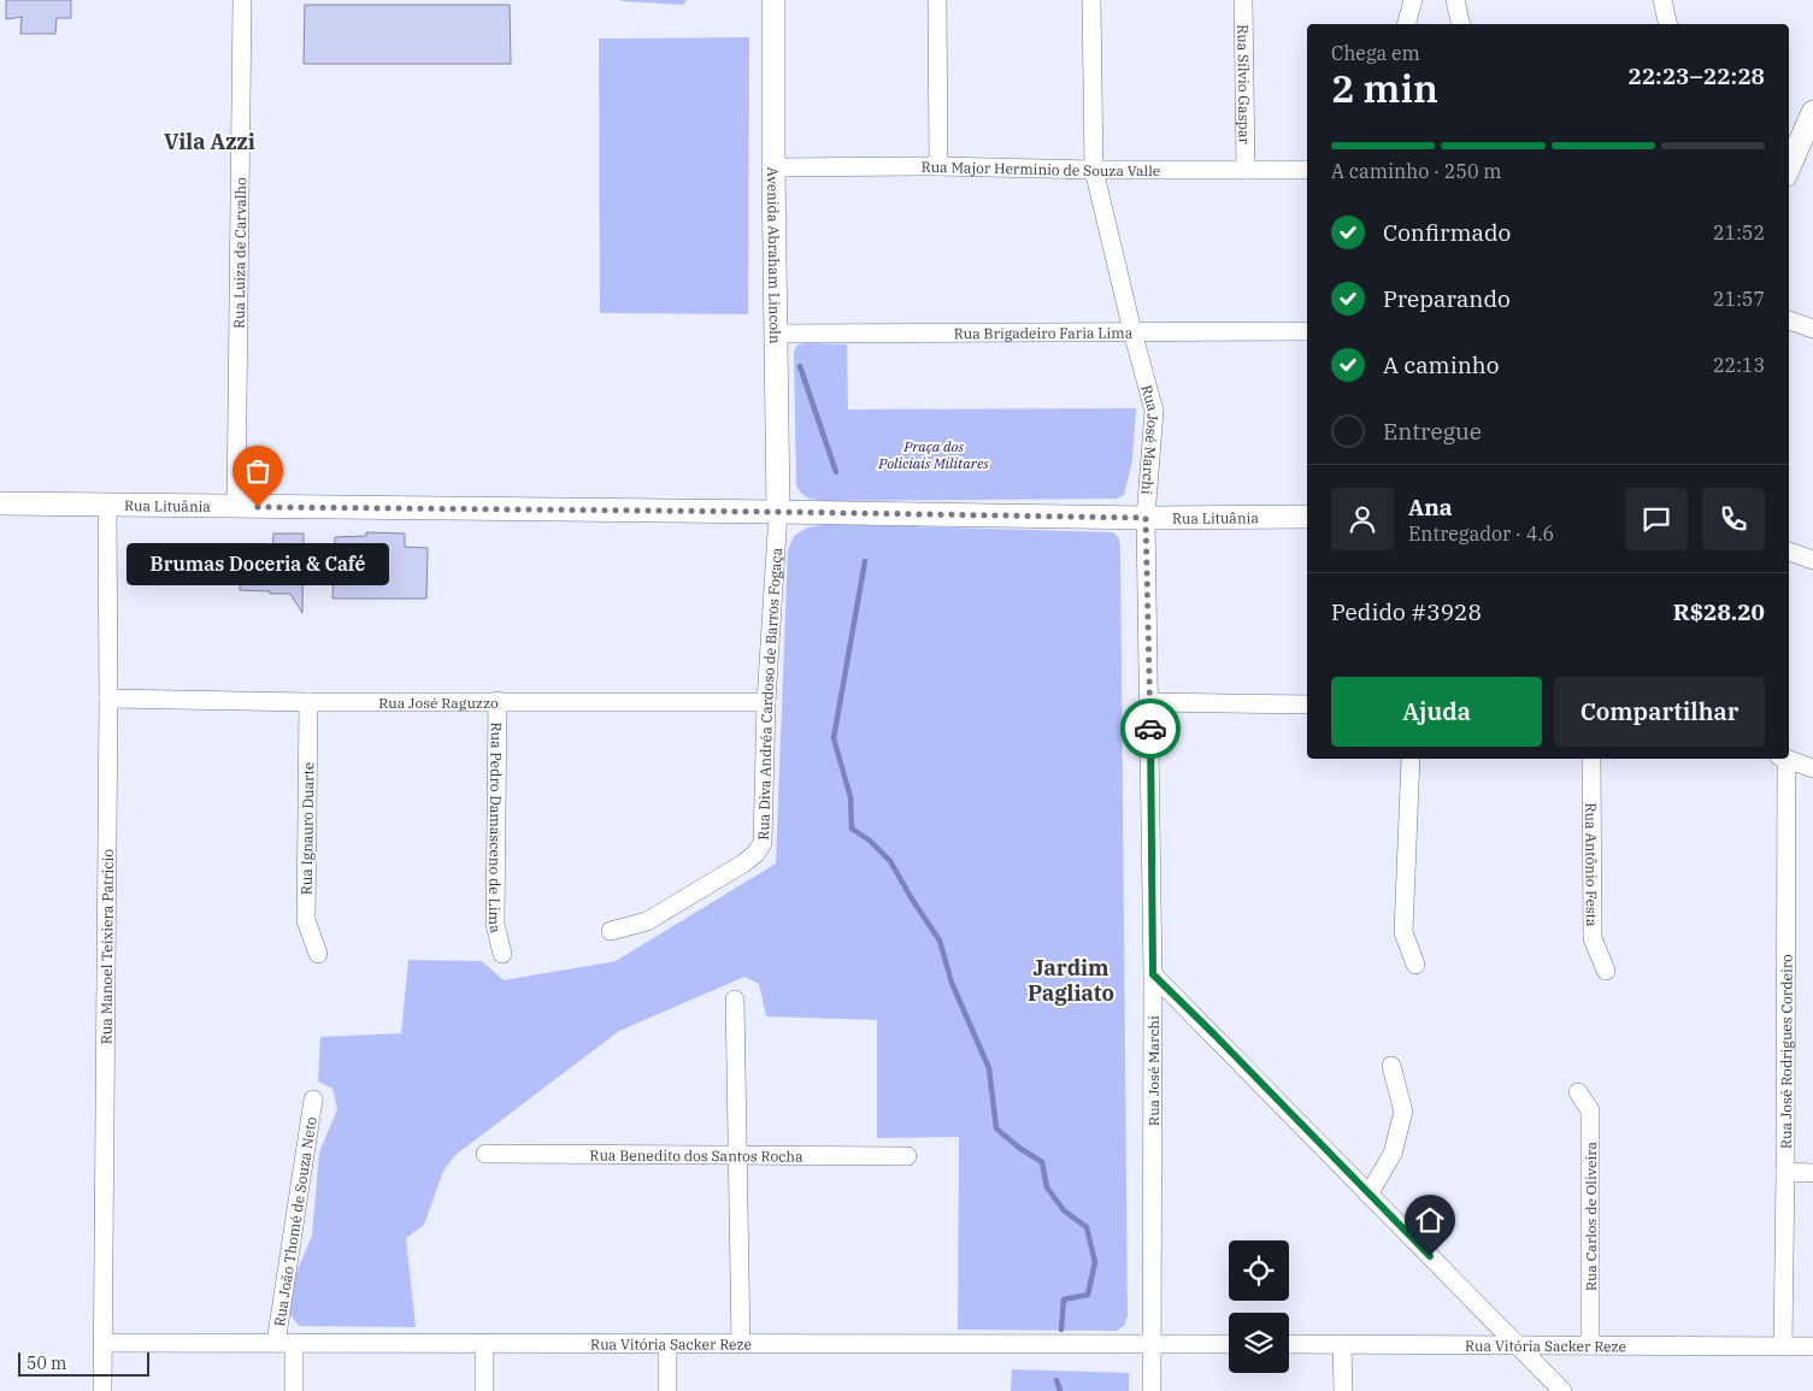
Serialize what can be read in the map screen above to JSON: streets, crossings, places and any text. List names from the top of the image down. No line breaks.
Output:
{"streets":{"street":["Rua Sílvio Gaspar","Rua Major Herminio de Souza Valle","Rua Luiza de Carvalho","Avenida Abraham Lincoln","Rua Brigadeiro Faria Lima","Rua José Marchi","Rua Lituânia","Rua Diva Andréa Cardoso de Barros Fogaça","Rua José Raguzzo","Rua Pedro Damasceno de Lima","Rua Ignauro Duarte","Rua Antônio Festa","Rua Manoel Teixiera Patricio","Rua José Rodrigues Cordeiro","Rua Benedito dos Santos Rocha","Rua Carlos de Oliveira","Rua João Thomé de Souza Neto","Rua Vitória Sacker Reze"]},"crossings":[["Rua Sílvio Gaspar","Rua Major Herminio de Souza Valle"],["Rua Major Herminio de Souza Valle","Avenida Abraham Lincoln"],["Rua Major Herminio de Souza Valle","Rua José Marchi"],["Rua Luiza de Carvalho","Rua Lituânia"],["Avenida Abraham Lincoln","Rua Brigadeiro Faria Lima"],["Avenida Abraham Lincoln","Rua Lituânia"],["Avenida Abraham Lincoln","Rua Diva Andréa Cardoso de Barros Fogaça"],["Rua Brigadeiro Faria Lima","Rua José Marchi"],["Rua José Marchi","Rua Lituânia"],["Rua José Marchi","Rua Vitória Sacker Reze"],["Rua Lituânia","Rua Diva Andréa Cardoso de Barros Fogaça"],["Rua Lituânia","Rua Manoel Teixiera Patricio"],["Rua Diva Andréa Cardoso de Barros Fogaça","Rua José Raguzzo"],["Rua José Raguzzo","Rua Pedro Damasceno de Lima"],["Rua José Raguzzo","Rua Ignauro Duarte"],["Rua José Raguzzo","Rua Manoel Teixiera Patricio"],["Rua Manoel Teixiera Patricio","Rua Vitória Sacker Reze"],["Rua José Rodrigues Cordeiro","Rua Vitória Sacker Reze"],["Rua Carlos de Oliveira","Rua Vitória Sacker Reze"],["Rua João Thomé de Souza Neto","Rua Vitória Sacker Reze"]],"districts":["Vila Azzi","Jardim Pagliato"],"parks":["Praça dos Policiais Militares"],"places":["Brumas Doceria & Café"],"scale_bar":"50 m","page":{"heading":["2 min","Chega em","22:23–22:28"],"panel":["Ana","Entregador · 4.6","Pedido #3928","R$28.20"],"bar":"A caminho · 250 m","list":[["Confirmado","21:52"],["Preparando","21:57"],["A caminho","22:13"],"Entregue"],"bubble":"Brumas Doceria & Café","buttons":["Ajuda","Compartilhar"],"scale":"50 m"}}
